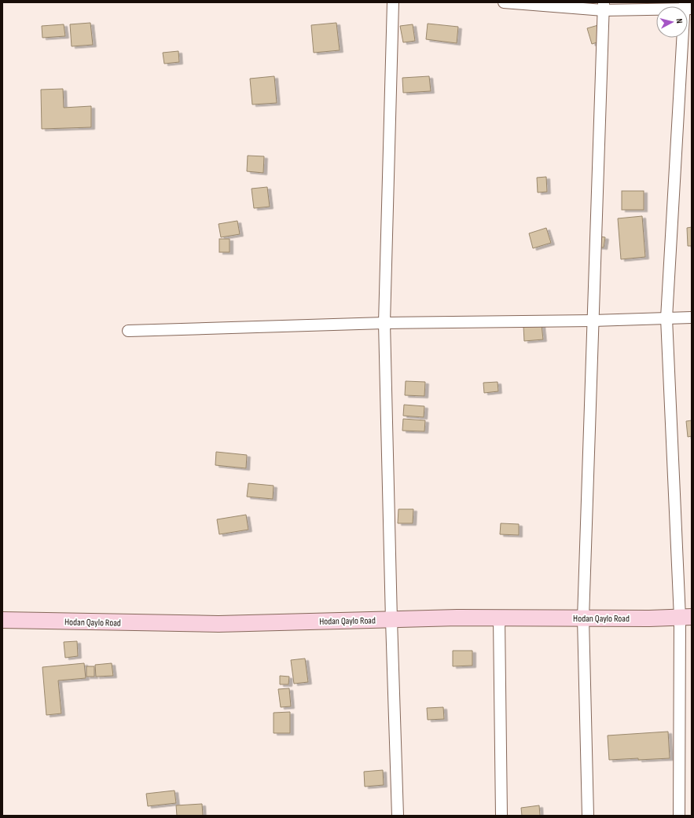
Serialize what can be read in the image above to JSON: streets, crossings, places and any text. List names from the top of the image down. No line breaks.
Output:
{"streets":{"street":["Hodan Qaylo Road"]},"north":"right"}
